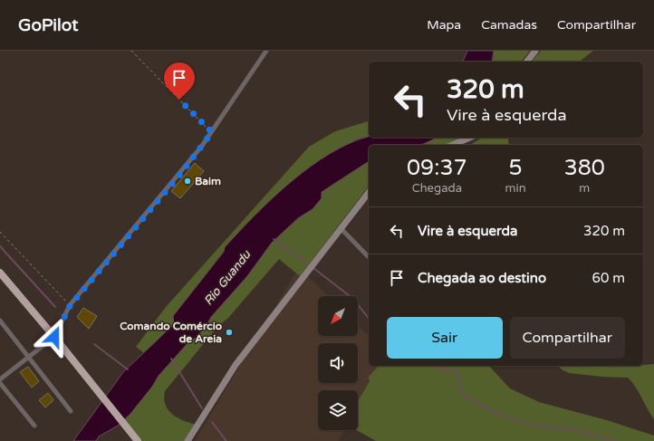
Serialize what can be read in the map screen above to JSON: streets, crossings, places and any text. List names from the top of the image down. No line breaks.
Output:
{"water":["Rio Guandu"],"places":["Baim","Comando Comércio de Areia"],"north":"bottom left","page":{"header":"GoPilot","nav":["Mapa","Camadas","Compartilhar"],"turn":["320 m","Vire à esquerda"],"eta":["09:37","Chegada","5","min","380","m"],"list":[{"name":"Vire à esquerda","value":"320 m"},{"name":"Chegada ao destino","value":"60 m"}],"buttons":["Sair","Compartilhar"]}}
